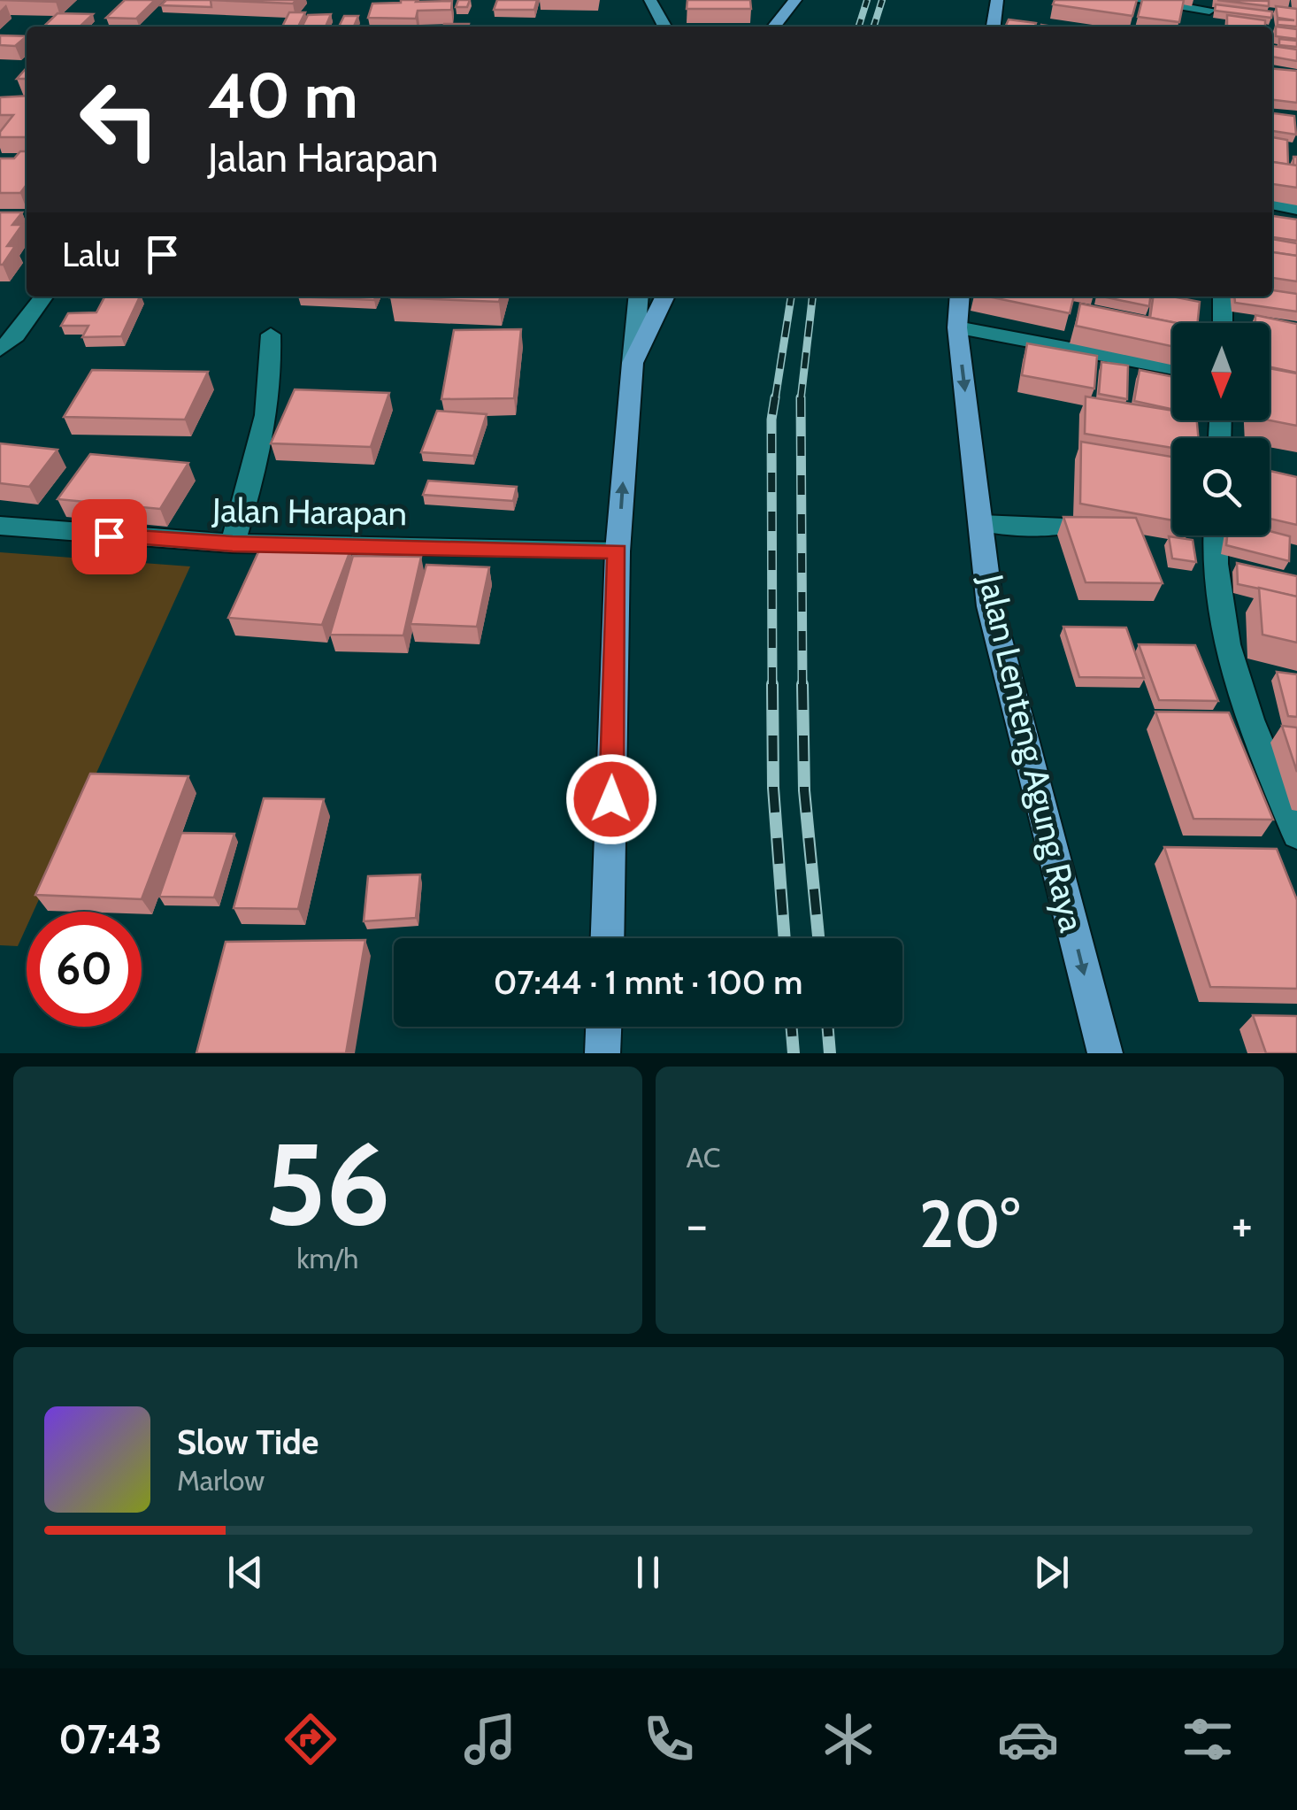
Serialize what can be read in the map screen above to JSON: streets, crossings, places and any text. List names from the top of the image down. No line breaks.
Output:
{"streets":{"main road":["Jalan Lenteng Agung Raya"],"street":["Jalan Harapan"]},"one_way":["Jalan Lenteng Agung Raya"],"north":"bottom","page":{"turn":["40 m","Jalan Harapan"],"then":"Lalu","limit":"60","trip":"07:44 · 1 mnt · 100 m","tile":[["56","km/h"],"AC"],"heat":["−","20°","+"],"song":["Slow Tide","Marlow"],"tabs":"07:43"}}
